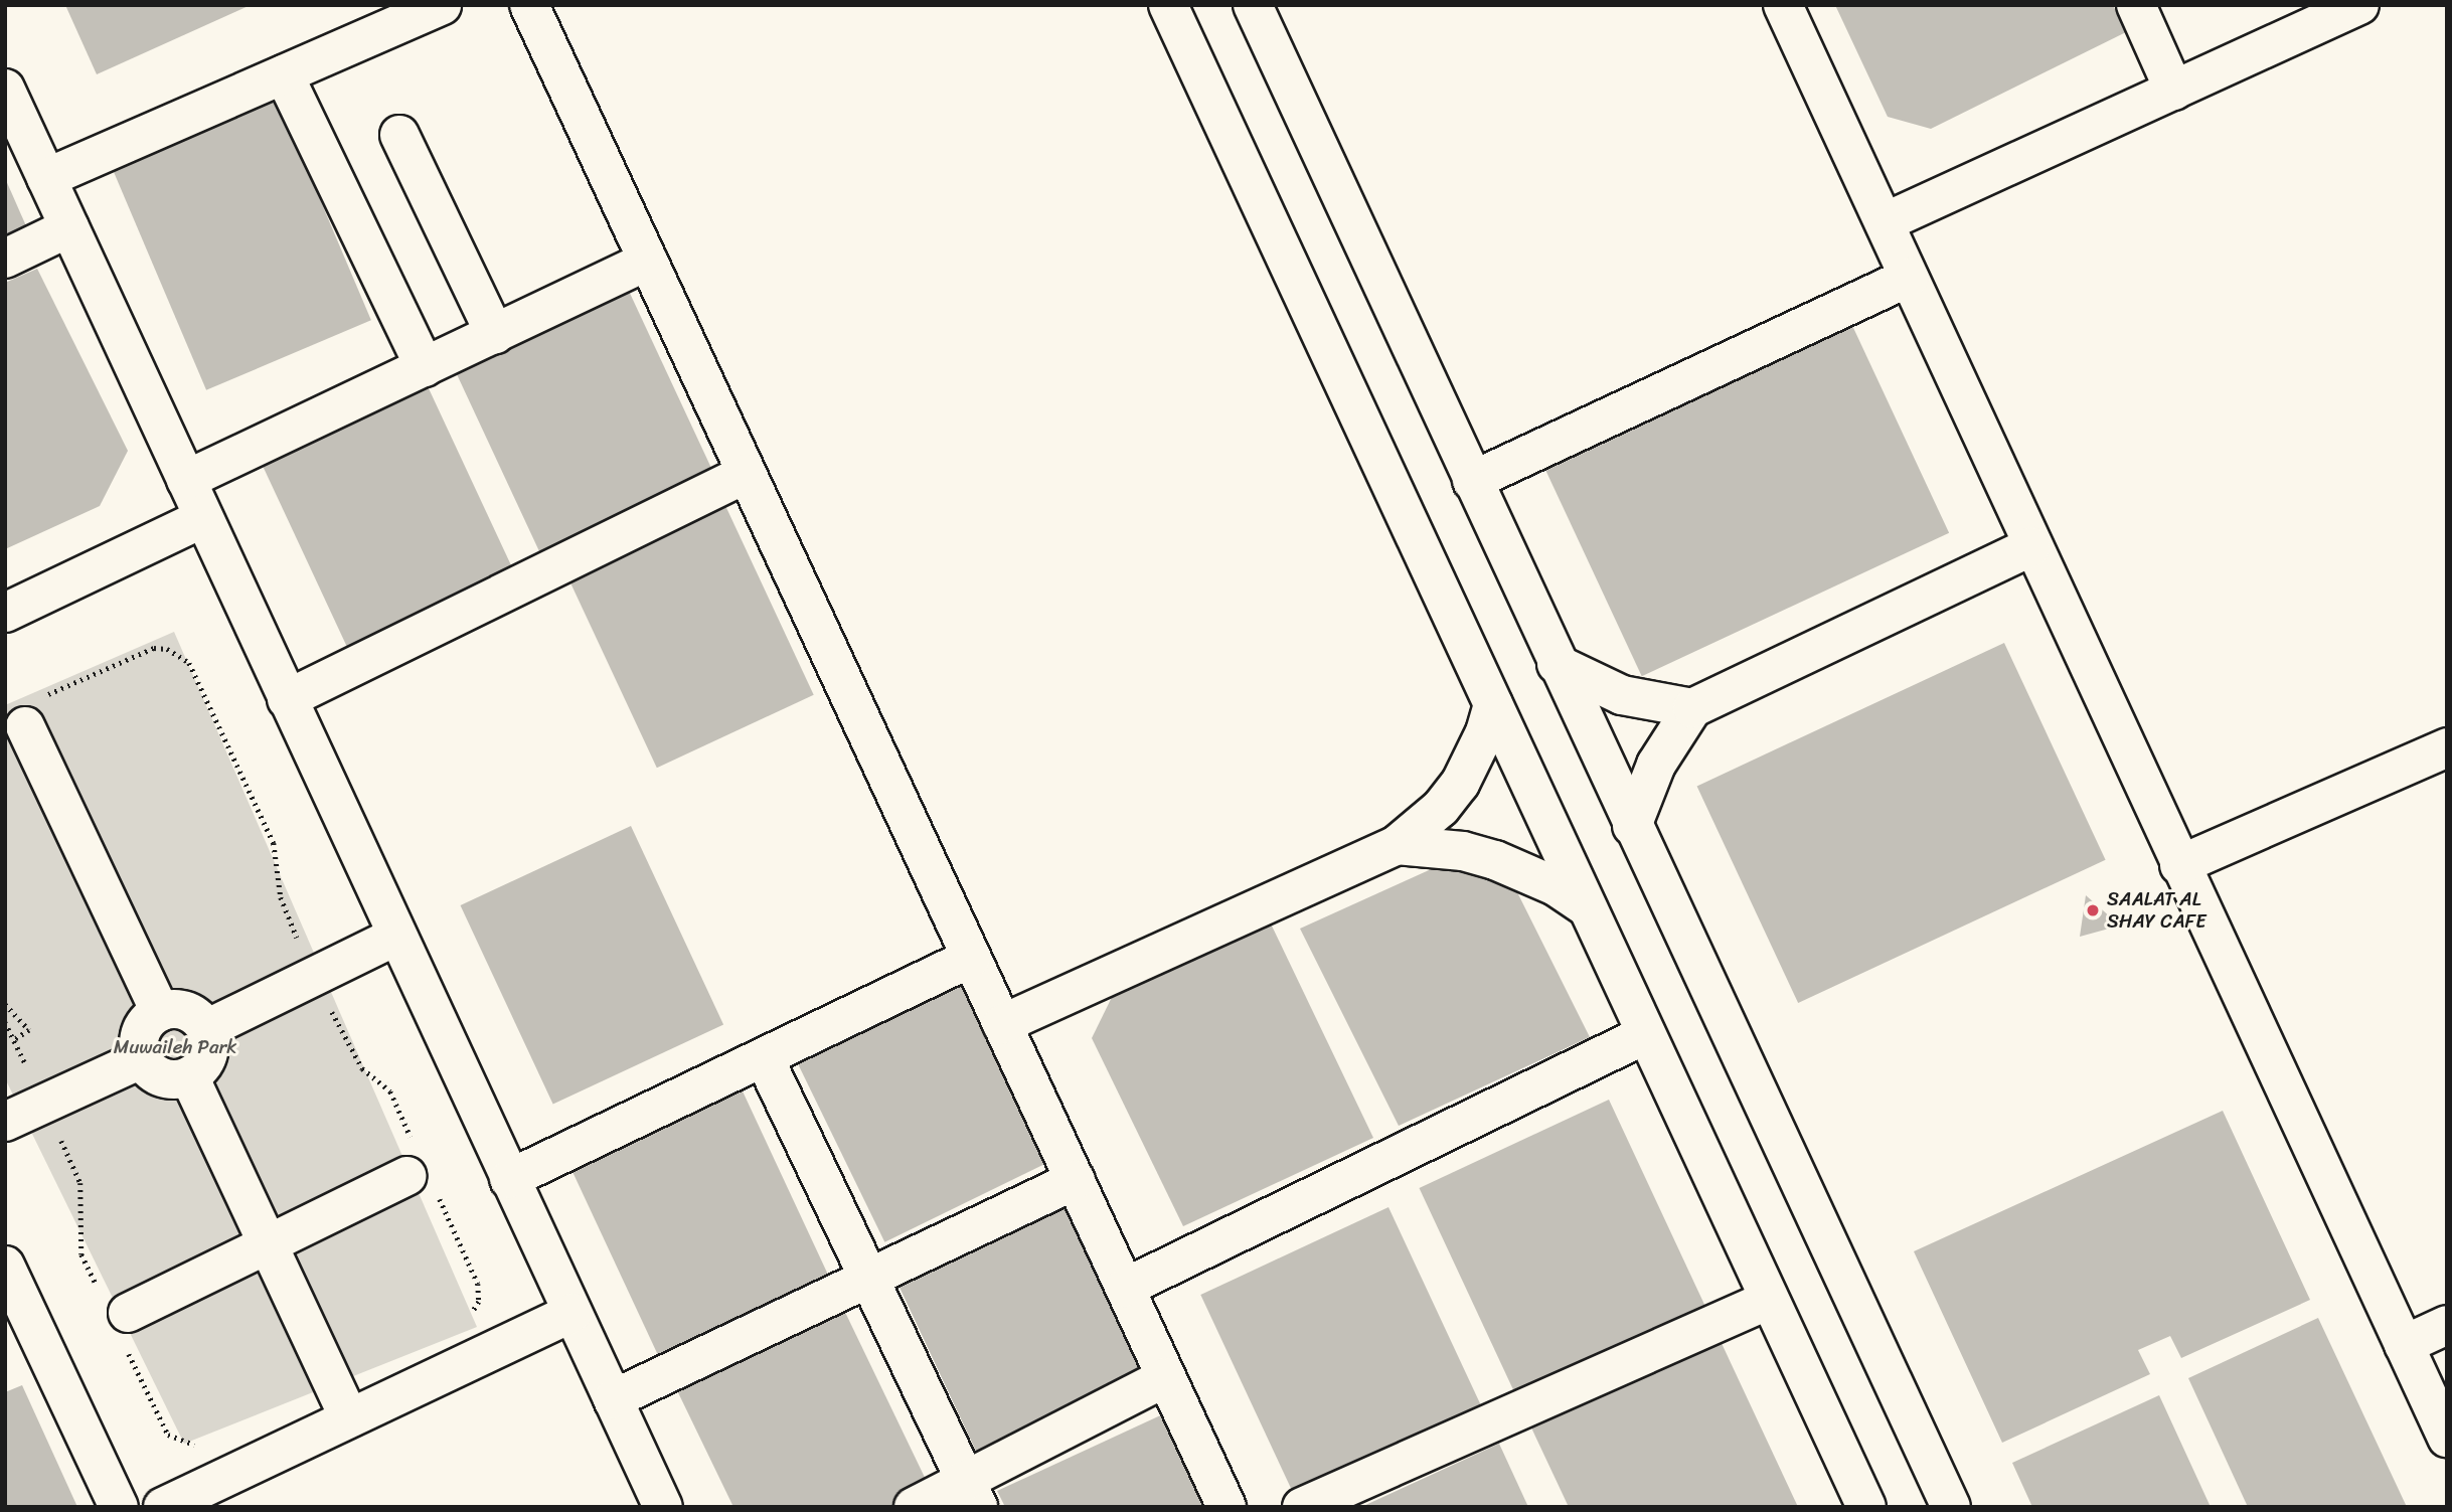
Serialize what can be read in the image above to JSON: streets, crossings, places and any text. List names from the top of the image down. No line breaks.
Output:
{"parks":["Muwaileh Park"],"places":["SAALAT AL SHAY CAFE"]}
